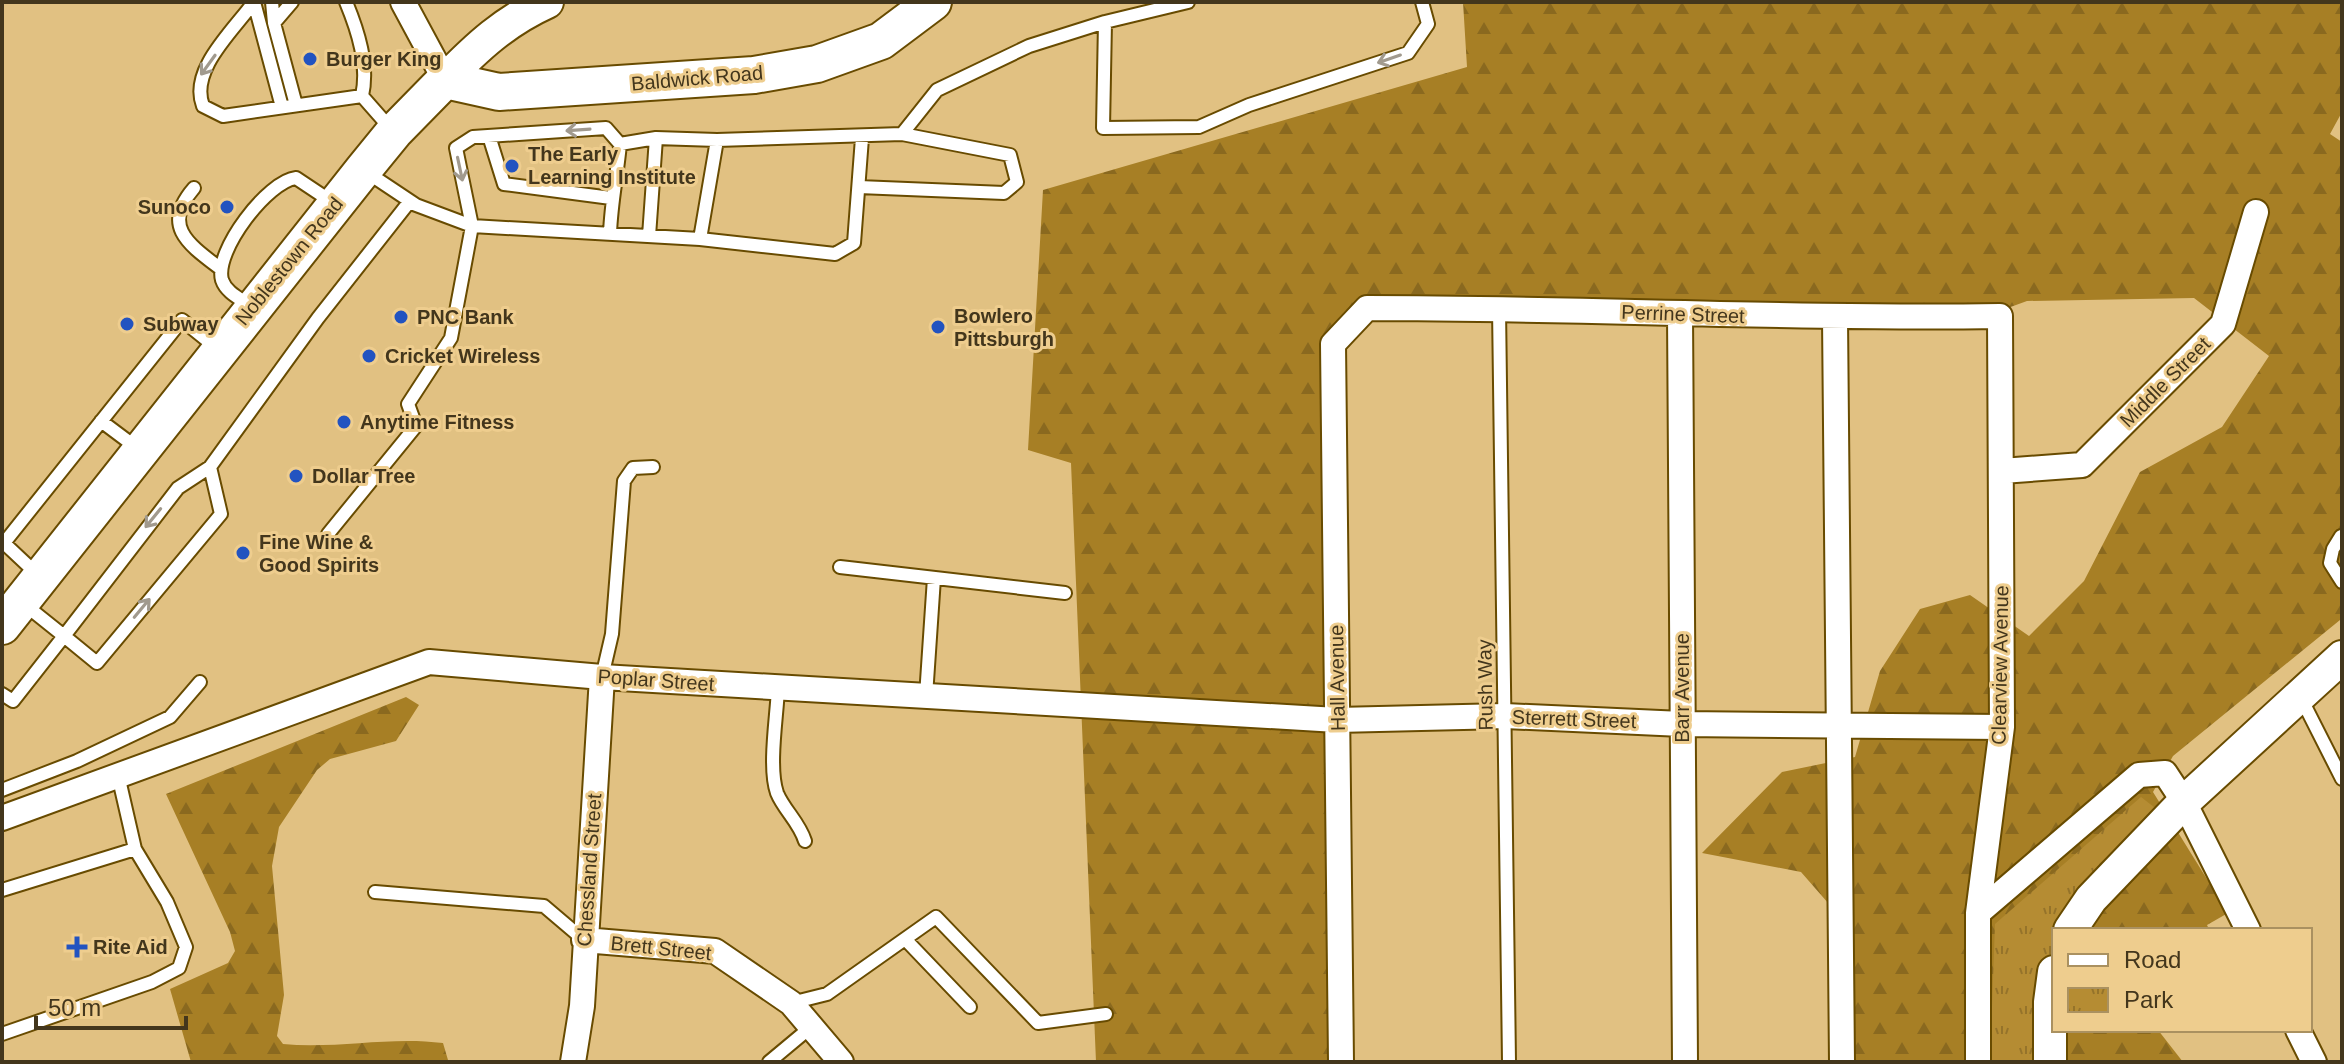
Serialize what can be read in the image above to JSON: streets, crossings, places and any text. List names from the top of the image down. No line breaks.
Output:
{"streets":{"main road":["Baldwick Road","Noblestown Road"],"street":["Perrine Street","Middle Street","Clearview Avenue","Hall Avenue","Poplar Street","Barr Avenue","Sterrett Street","Chessland Street","Brett Street"],"lane":["Rush Way"]},"crossings":[["Baldwick Road","Noblestown Road"],["Perrine Street","Clearview Avenue"],["Perrine Street","Hall Avenue"],["Perrine Street","Rush Way"],["Perrine Street","Barr Avenue"],["Middle Street","Clearview Avenue"],["Clearview Avenue","Sterrett Street"],["Hall Avenue","Poplar Street"],["Hall Avenue","Sterrett Street"],["Poplar Street","Sterrett Street"],["Poplar Street","Chessland Street"],["Rush Way","Sterrett Street"],["Barr Avenue","Sterrett Street"],["Chessland Street","Brett Street"]],"places":{"other":["Burger King","The Early Learning Institute","Sunoco","PNC Bank","Subway","Bowlero Pittsburgh","Cricket Wireless","Anytime Fitness","Dollar Tree","Fine Wine & Good Spirits"],"health":["Rite Aid"]},"legend":["Road","Park"],"scale_bar":"50 m"}
